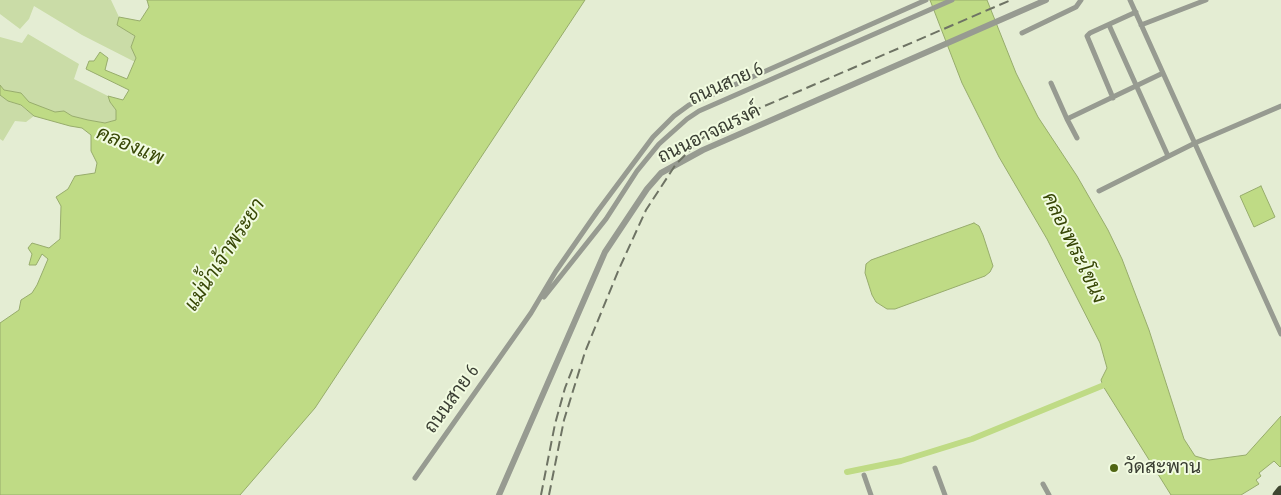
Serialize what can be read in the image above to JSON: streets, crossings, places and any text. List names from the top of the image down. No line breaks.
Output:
{"streets":{"street":["ถนนสาย 6","ถนนอาจณรงค์"]},"water":["คลองแพ","คลองพระโขนง","แม่น้ำเจ้าพระยา"],"places":["วัดสะพาน"]}
